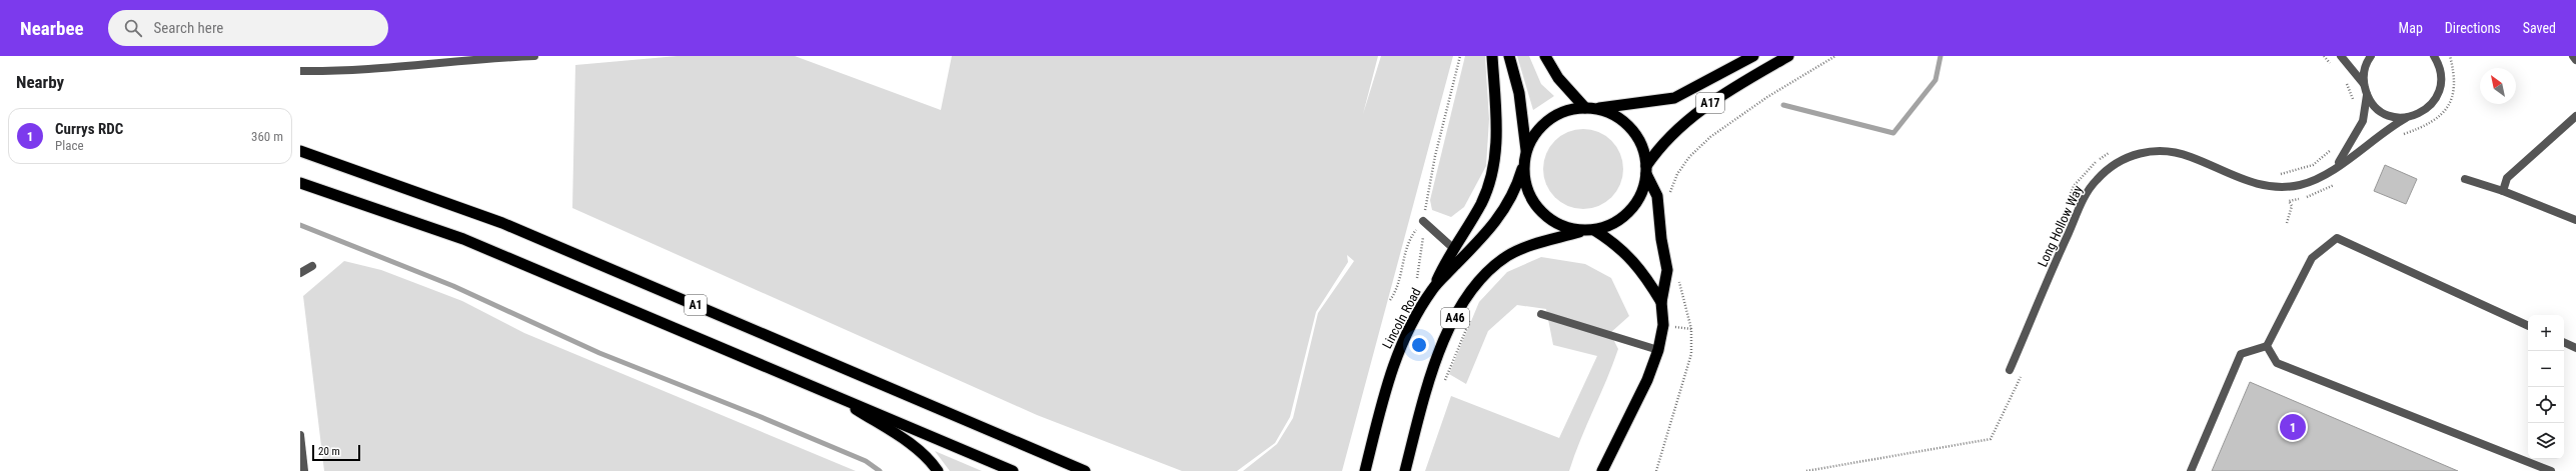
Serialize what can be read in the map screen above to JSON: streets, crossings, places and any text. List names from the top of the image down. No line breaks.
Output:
{"streets":{"highway":["A17","A1","Lincoln Road","A46"],"street":["Long Hollow Way"]},"crossings":[["A17","Lincoln Road"],["A17","A46"],["Lincoln Road","A46"]],"scale_bar":"20 m","north":"top left","page":{"header":"Nearbee","search":"Search here","nav":["Map","Directions","Saved"],"heading":"Nearby","list":[{"mark":"1","name":"Currys RDC","note":"Place","value":"360 m"}],"map_buttons":["+","−"],"pins":"1","scale":"20 m"}}
